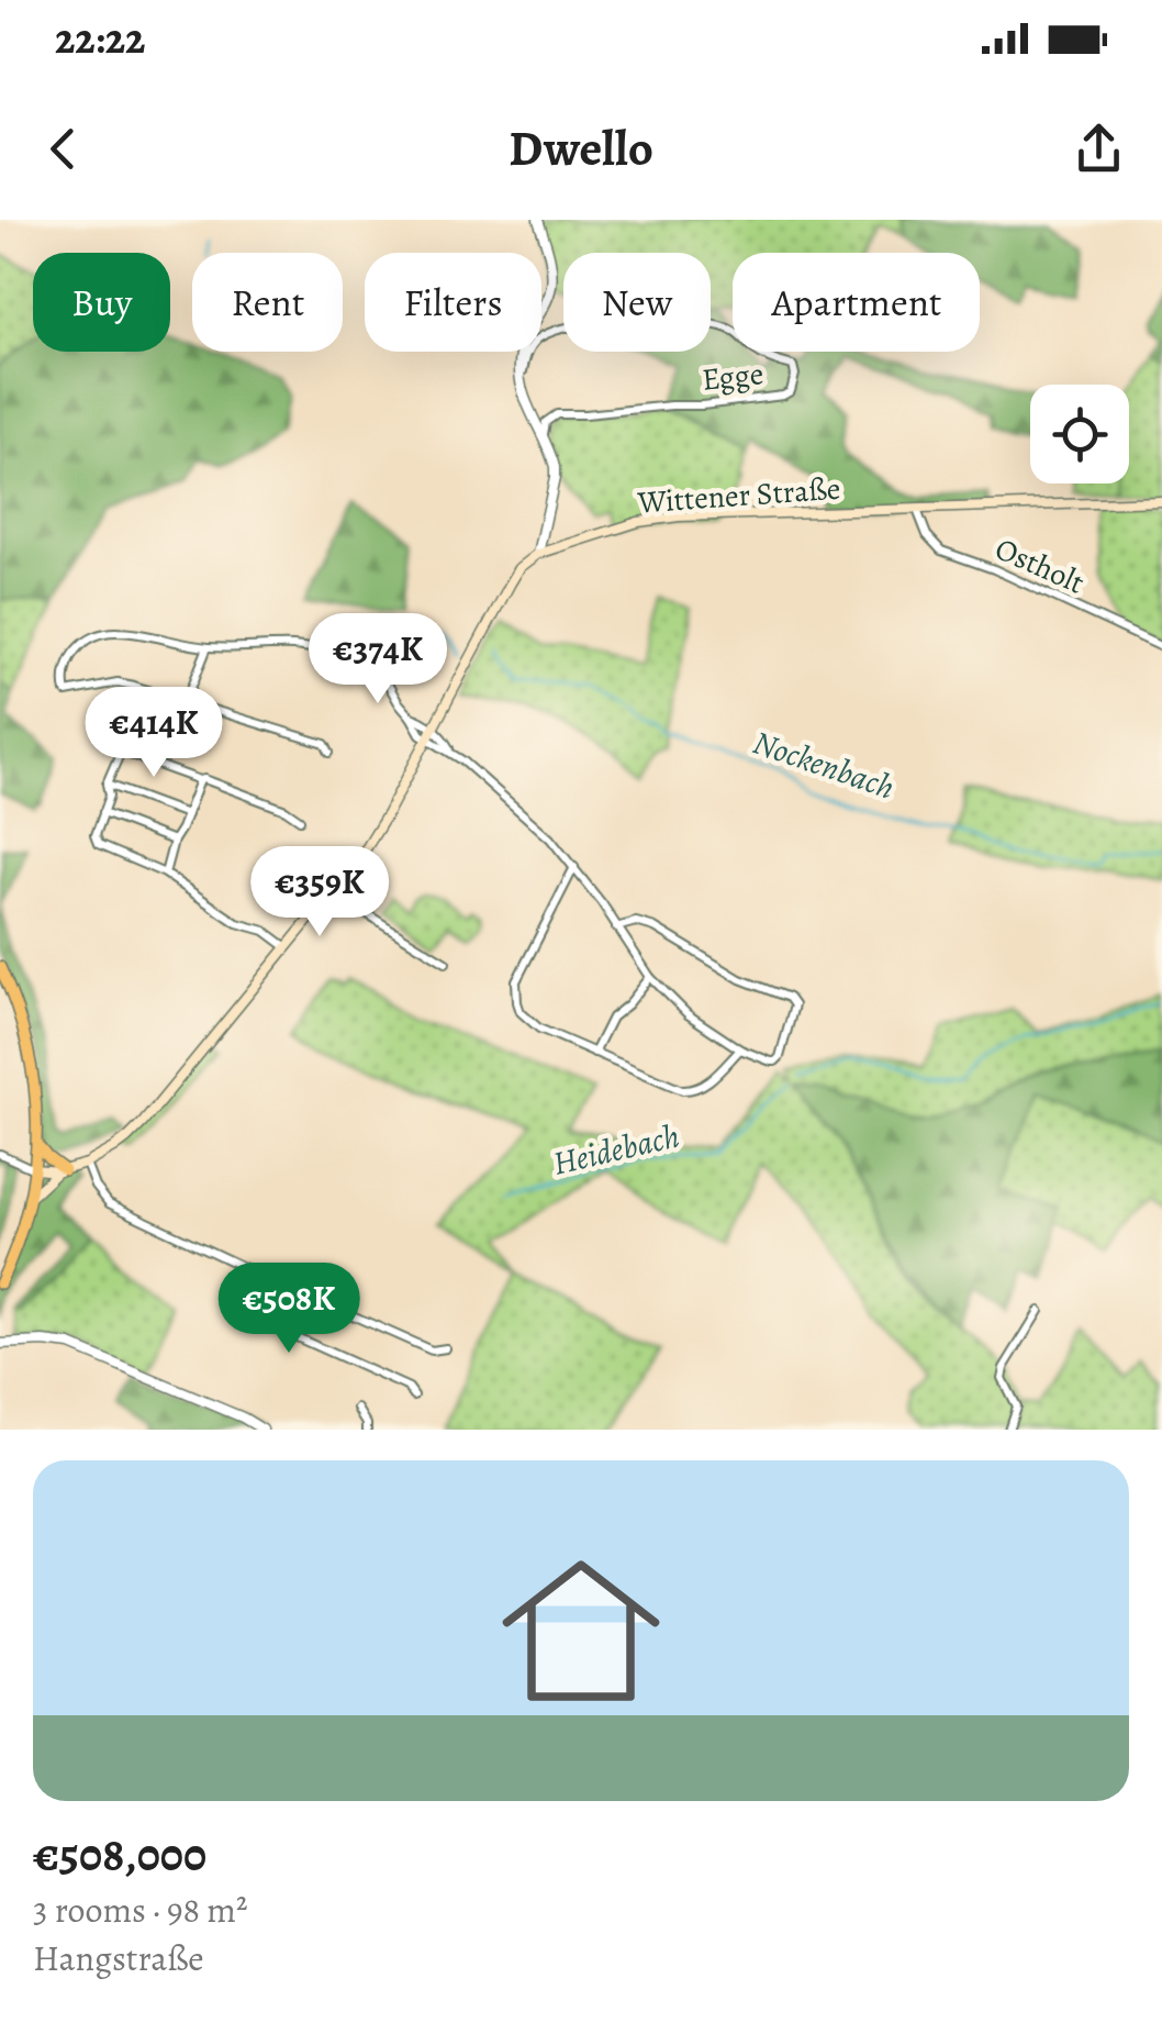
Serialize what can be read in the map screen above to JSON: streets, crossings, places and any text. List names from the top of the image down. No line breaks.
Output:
{"streets":{"main road":["Wittener Straße"],"street":["Egge","Ostholt"]},"crossings":[["Wittener Straße","Ostholt"]],"water":["Nockenbach","Heidebach"],"page":{"status":"22:22","header":"Dwello","chip":["Buy","Rent","Filters","New","Apartment"],"price":["€374K","€414K","€359K","€508K"],"list":[{"name":"€508,000","note":"3 rooms · 98 m² · Hangstraße"}]}}
